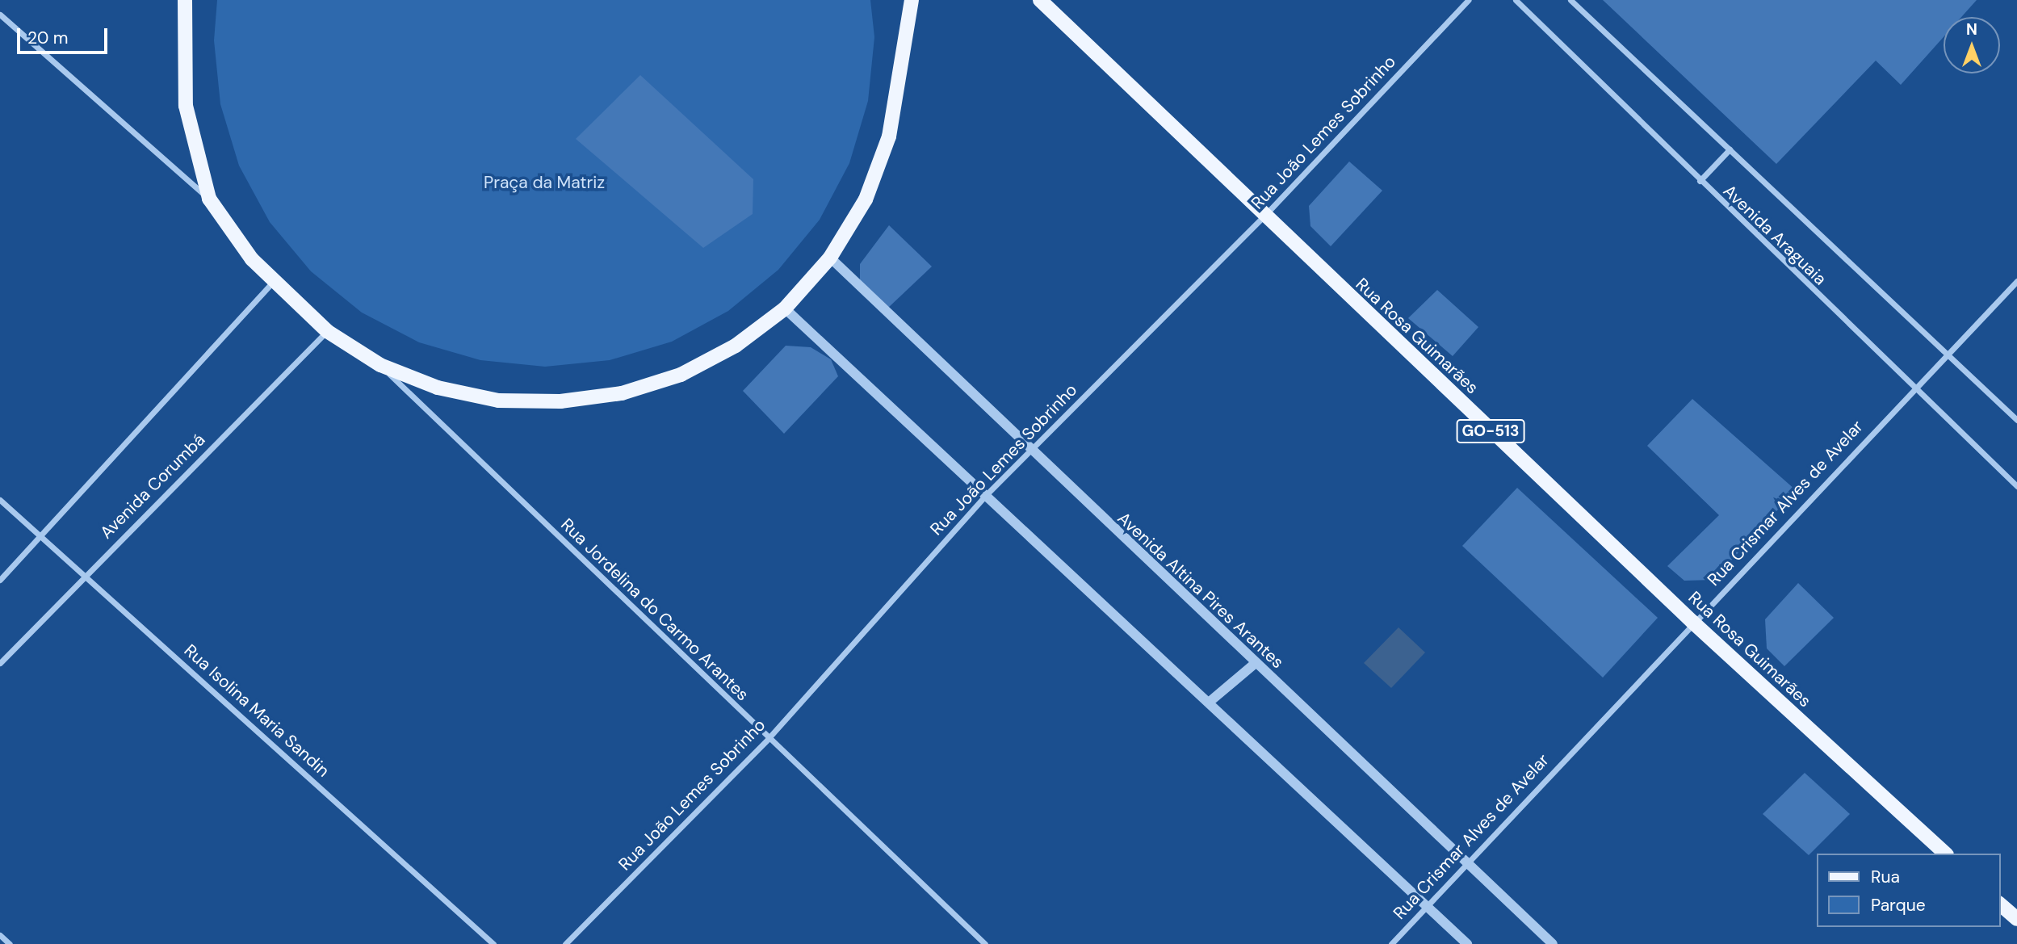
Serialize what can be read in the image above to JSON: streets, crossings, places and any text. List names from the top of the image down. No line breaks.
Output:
{"streets":{"main road":["Rua Rosa Guimarães","GO-513"],"street":["Rua João Lemes Sobrinho","Avenida Araguaia","Avenida Corumbá","Rua Crismar Alves de Avelar","Avenida Altina Pires Arantes","Rua Jordelina do Carmo Arantes","Rua Isolina Maria Sandin"]},"crossings":[["Rua João Lemes Sobrinho","Rua Rosa Guimarães"],["Rua João Lemes Sobrinho","Avenida Altina Pires Arantes"],["Rua João Lemes Sobrinho","Rua Jordelina do Carmo Arantes"],["Avenida Araguaia","Rua Crismar Alves de Avelar"],["Rua Rosa Guimarães","Rua Crismar Alves de Avelar"],["Avenida Corumbá","Rua Isolina Maria Sandin"],["Rua Crismar Alves de Avelar","Avenida Altina Pires Arantes"]],"parks":["Praça da Matriz"],"legend":["Rua","Parque"],"scale_bar":"20 m","north":"top"}
